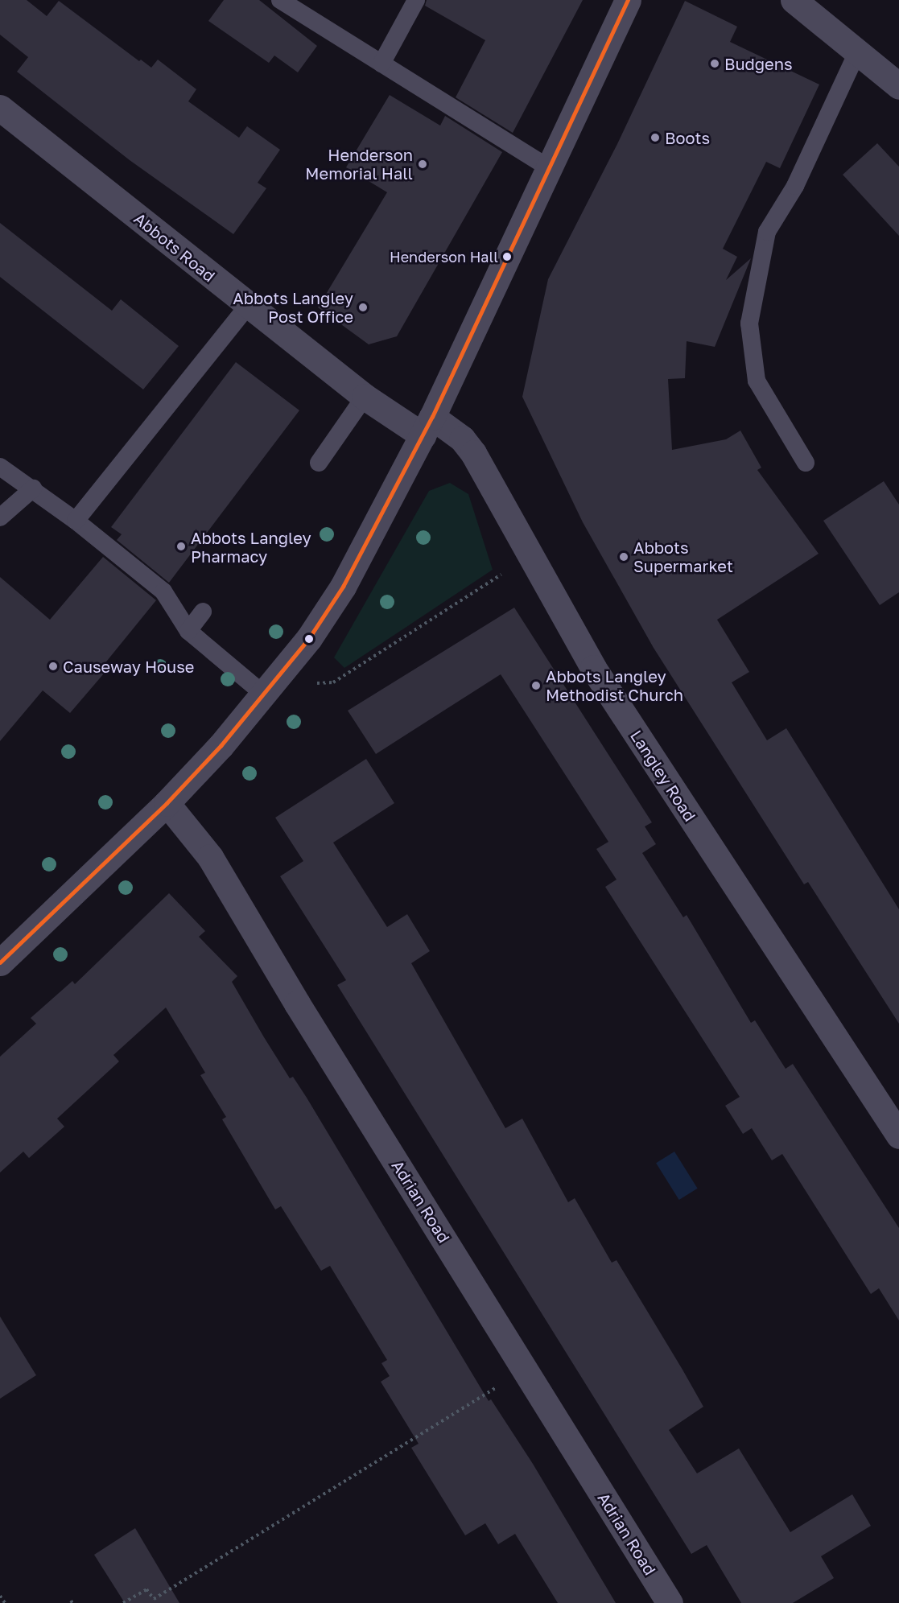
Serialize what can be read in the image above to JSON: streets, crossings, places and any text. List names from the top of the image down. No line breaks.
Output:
{"streets":{"street":["Abbots Road","Langley Road","Adrian Road"]},"crossings":[["Abbots Road","Langley Road"]],"places":["Budgens","Boots","Henderson Memorial Hall","Henderson Hall","Abbots Langley Post Office","Abbots Langley Pharmacy","Abbots Supermarket","Causeway House","Abbots Langley Methodist Church"]}
